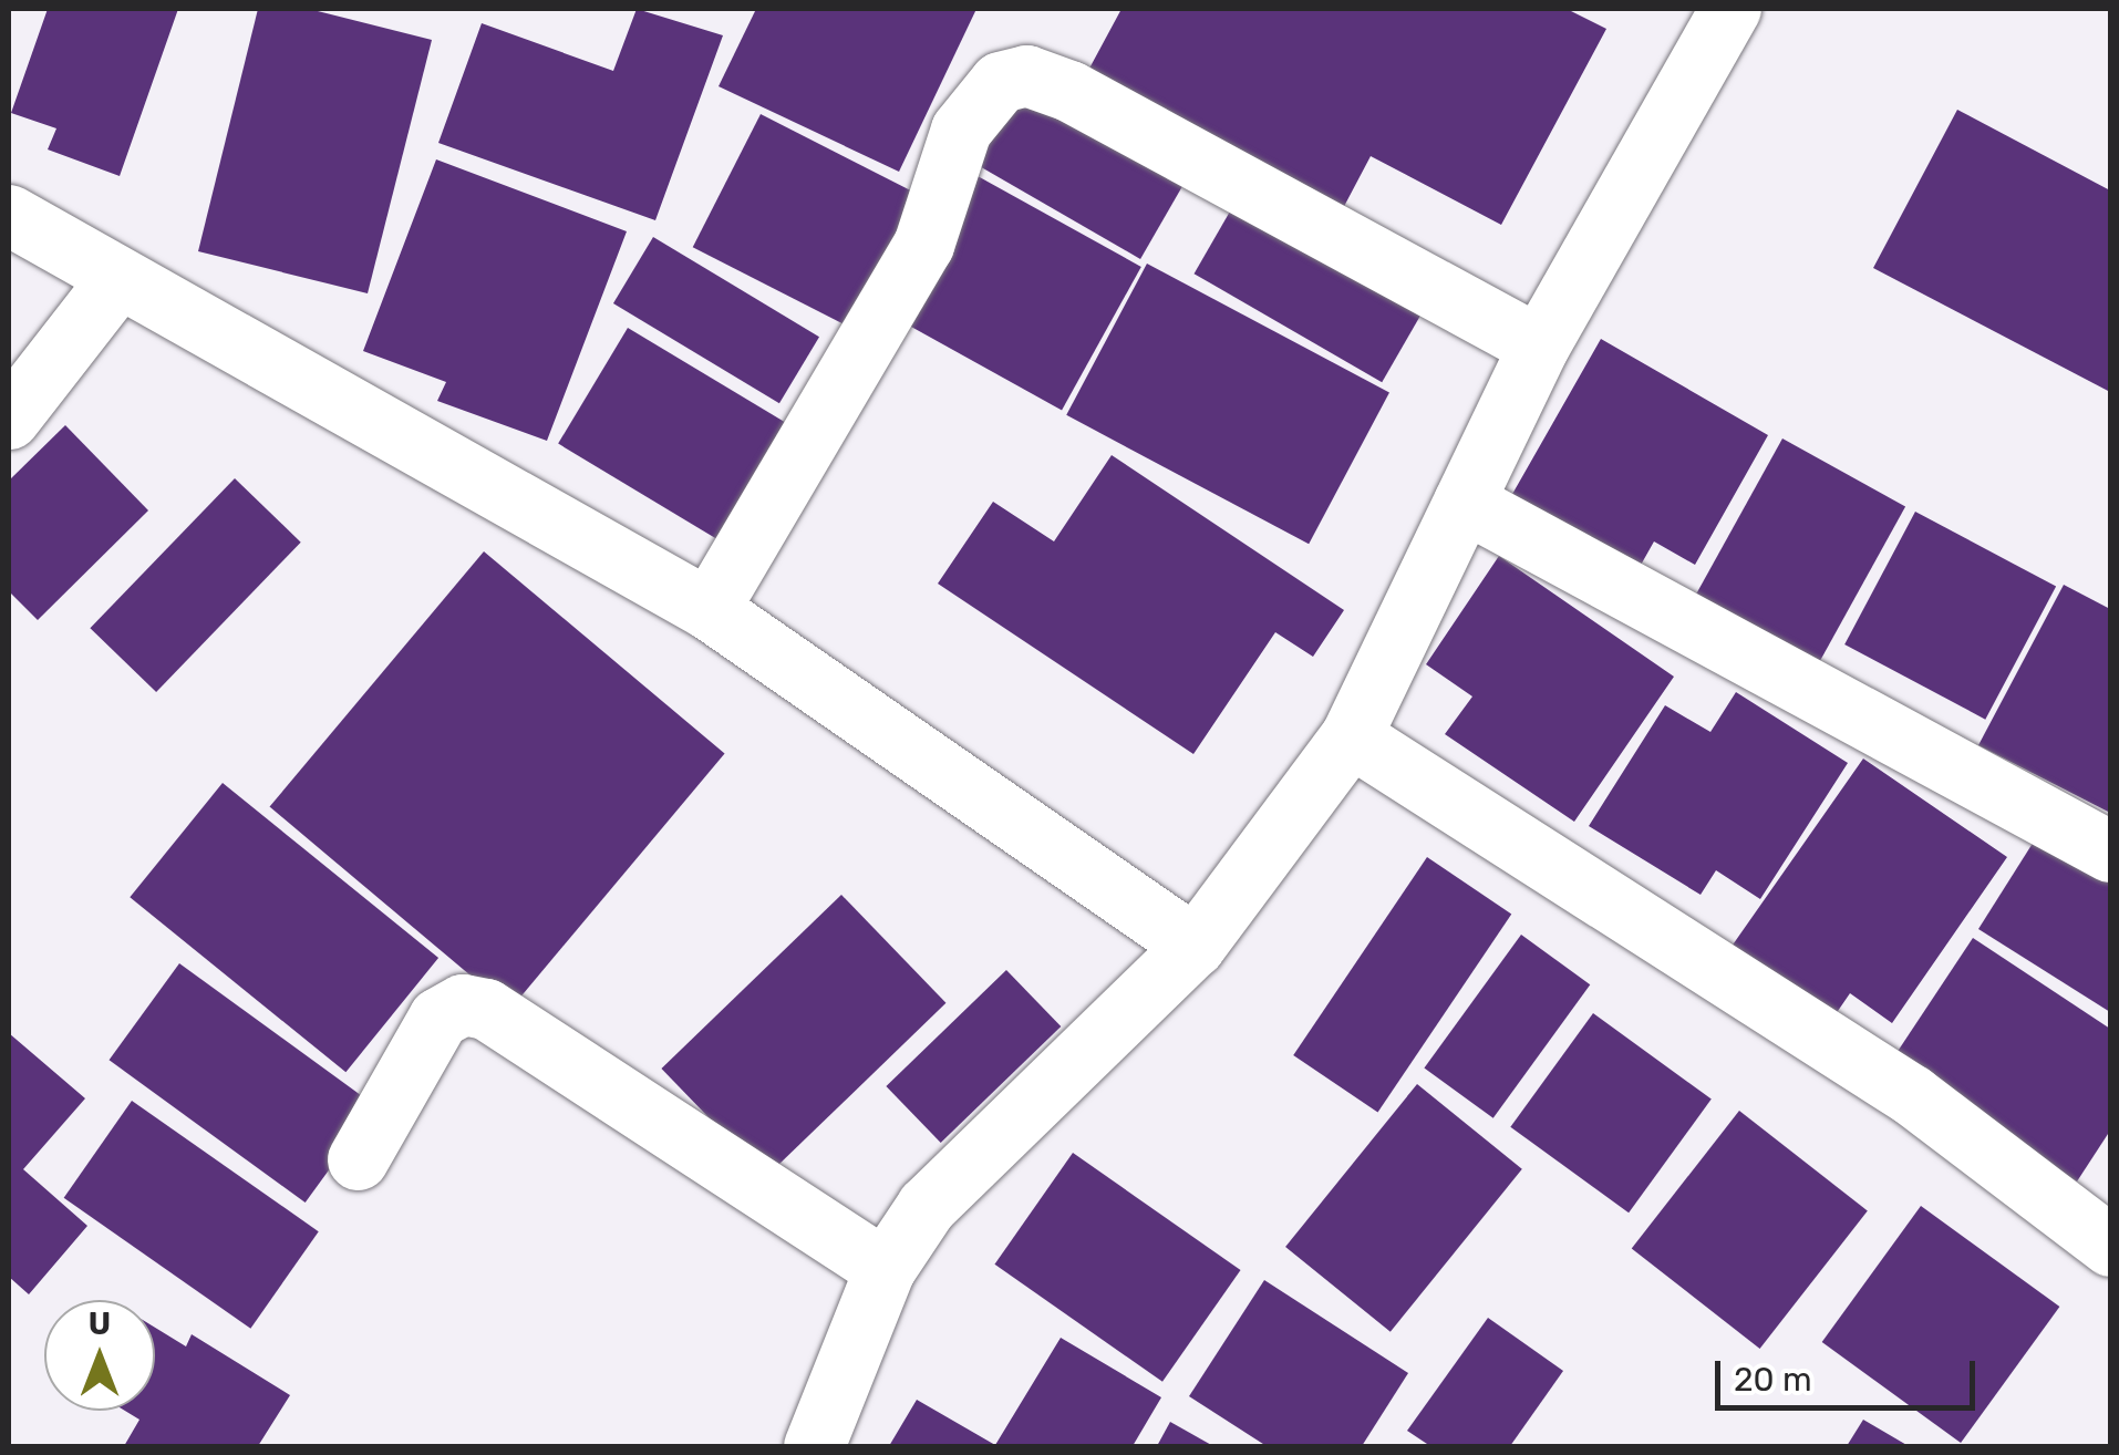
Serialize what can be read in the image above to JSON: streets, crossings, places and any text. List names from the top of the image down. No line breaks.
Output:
{"scale_bar":"20 m","north":"top"}
